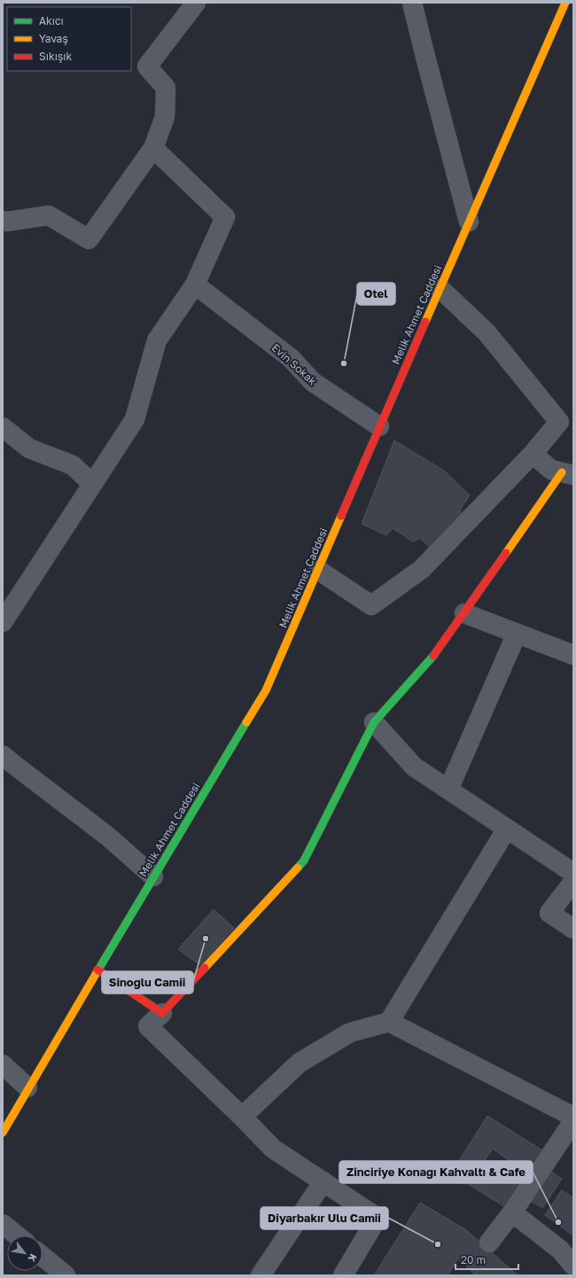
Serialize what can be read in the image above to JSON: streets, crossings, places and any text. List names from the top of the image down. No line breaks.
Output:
{"streets":{"street":["Melik Ahmet Caddesi","Evin Sokak"]},"crossings":[["Melik Ahmet Caddesi","Evin Sokak"]],"places":["Otel","Sinoğlu Camii","Zinciriye Konağı Kahvaltı & Cafe","Diyarbakır Ulu Camii"],"legend":["Akıcı","Yavaş","Sıkışık"],"scale_bar":"20 m","north":"bottom right"}
